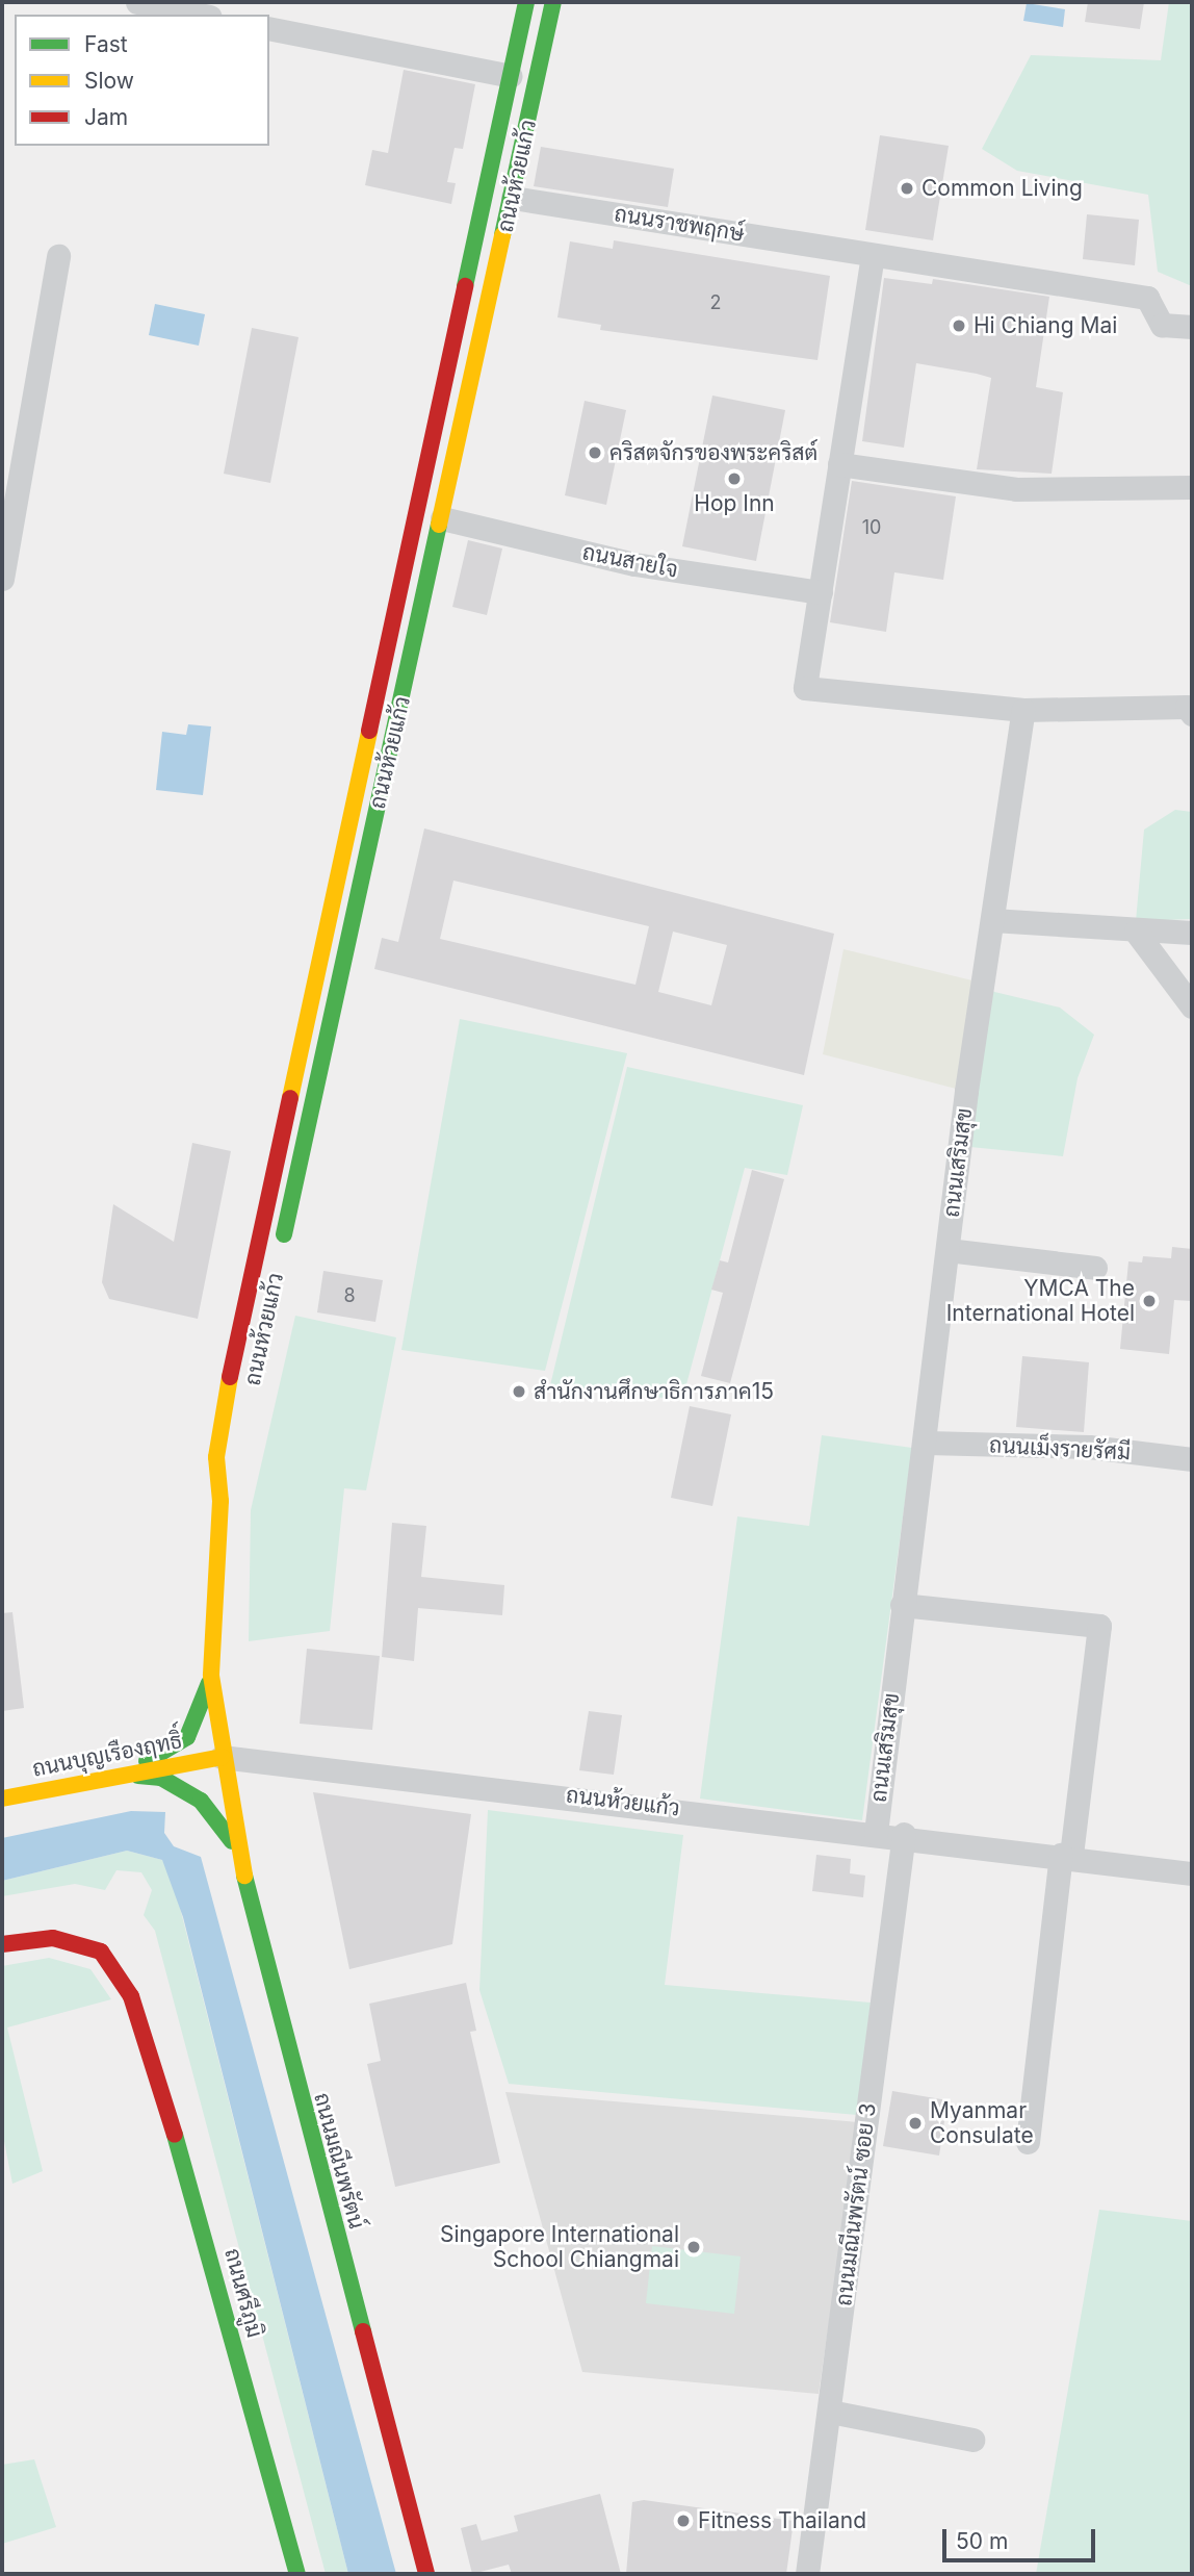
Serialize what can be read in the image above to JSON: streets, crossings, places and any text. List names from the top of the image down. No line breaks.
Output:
{"streets":{"main road":["ถนนห้วยแก้ว","ถนนราชพฤกษ์","ถนนบุญเรืองฤทธิ์","ถนนมณีนพรัตน์","ถนนศรีภูมิ"],"street":["ถนนสายใจ","ถนนเสริมสุข","ถนนเม็งรายรัศมี","ถนนมณีนพรัตน์ ซอย 3"]},"crossings":[["ถนนห้วยแก้ว","ถนนราชพฤกษ์"],["ถนนห้วยแก้ว","ถนนสายใจ"],["ถนนห้วยแก้ว","ถนนเสริมสุข"],["ถนนห้วยแก้ว","ถนนบุญเรืองฤทธิ์"],["ถนนห้วยแก้ว","ถนนมณีนพรัตน์"],["ถนนห้วยแก้ว","ถนนมณีนพรัตน์ ซอย 3"],["ถนนเสริมสุข","ถนนเม็งรายรัศมี"],["ถนนบุญเรืองฤทธิ์","ถนนมณีนพรัตน์"]],"places":["Common Living","Hi Chiang Mai","คริสตจักรของพระคริสต์","Hop Inn","YMCA The International Hotel","สำนักงานศึกษาธิการภาค15","Myanmar Consulate","Singapore International School Chiangmai","Fitness Thailand"],"house_numbers":["2","10","8"],"legend":["Fast","Slow","Jam"],"scale_bar":"50 m"}
